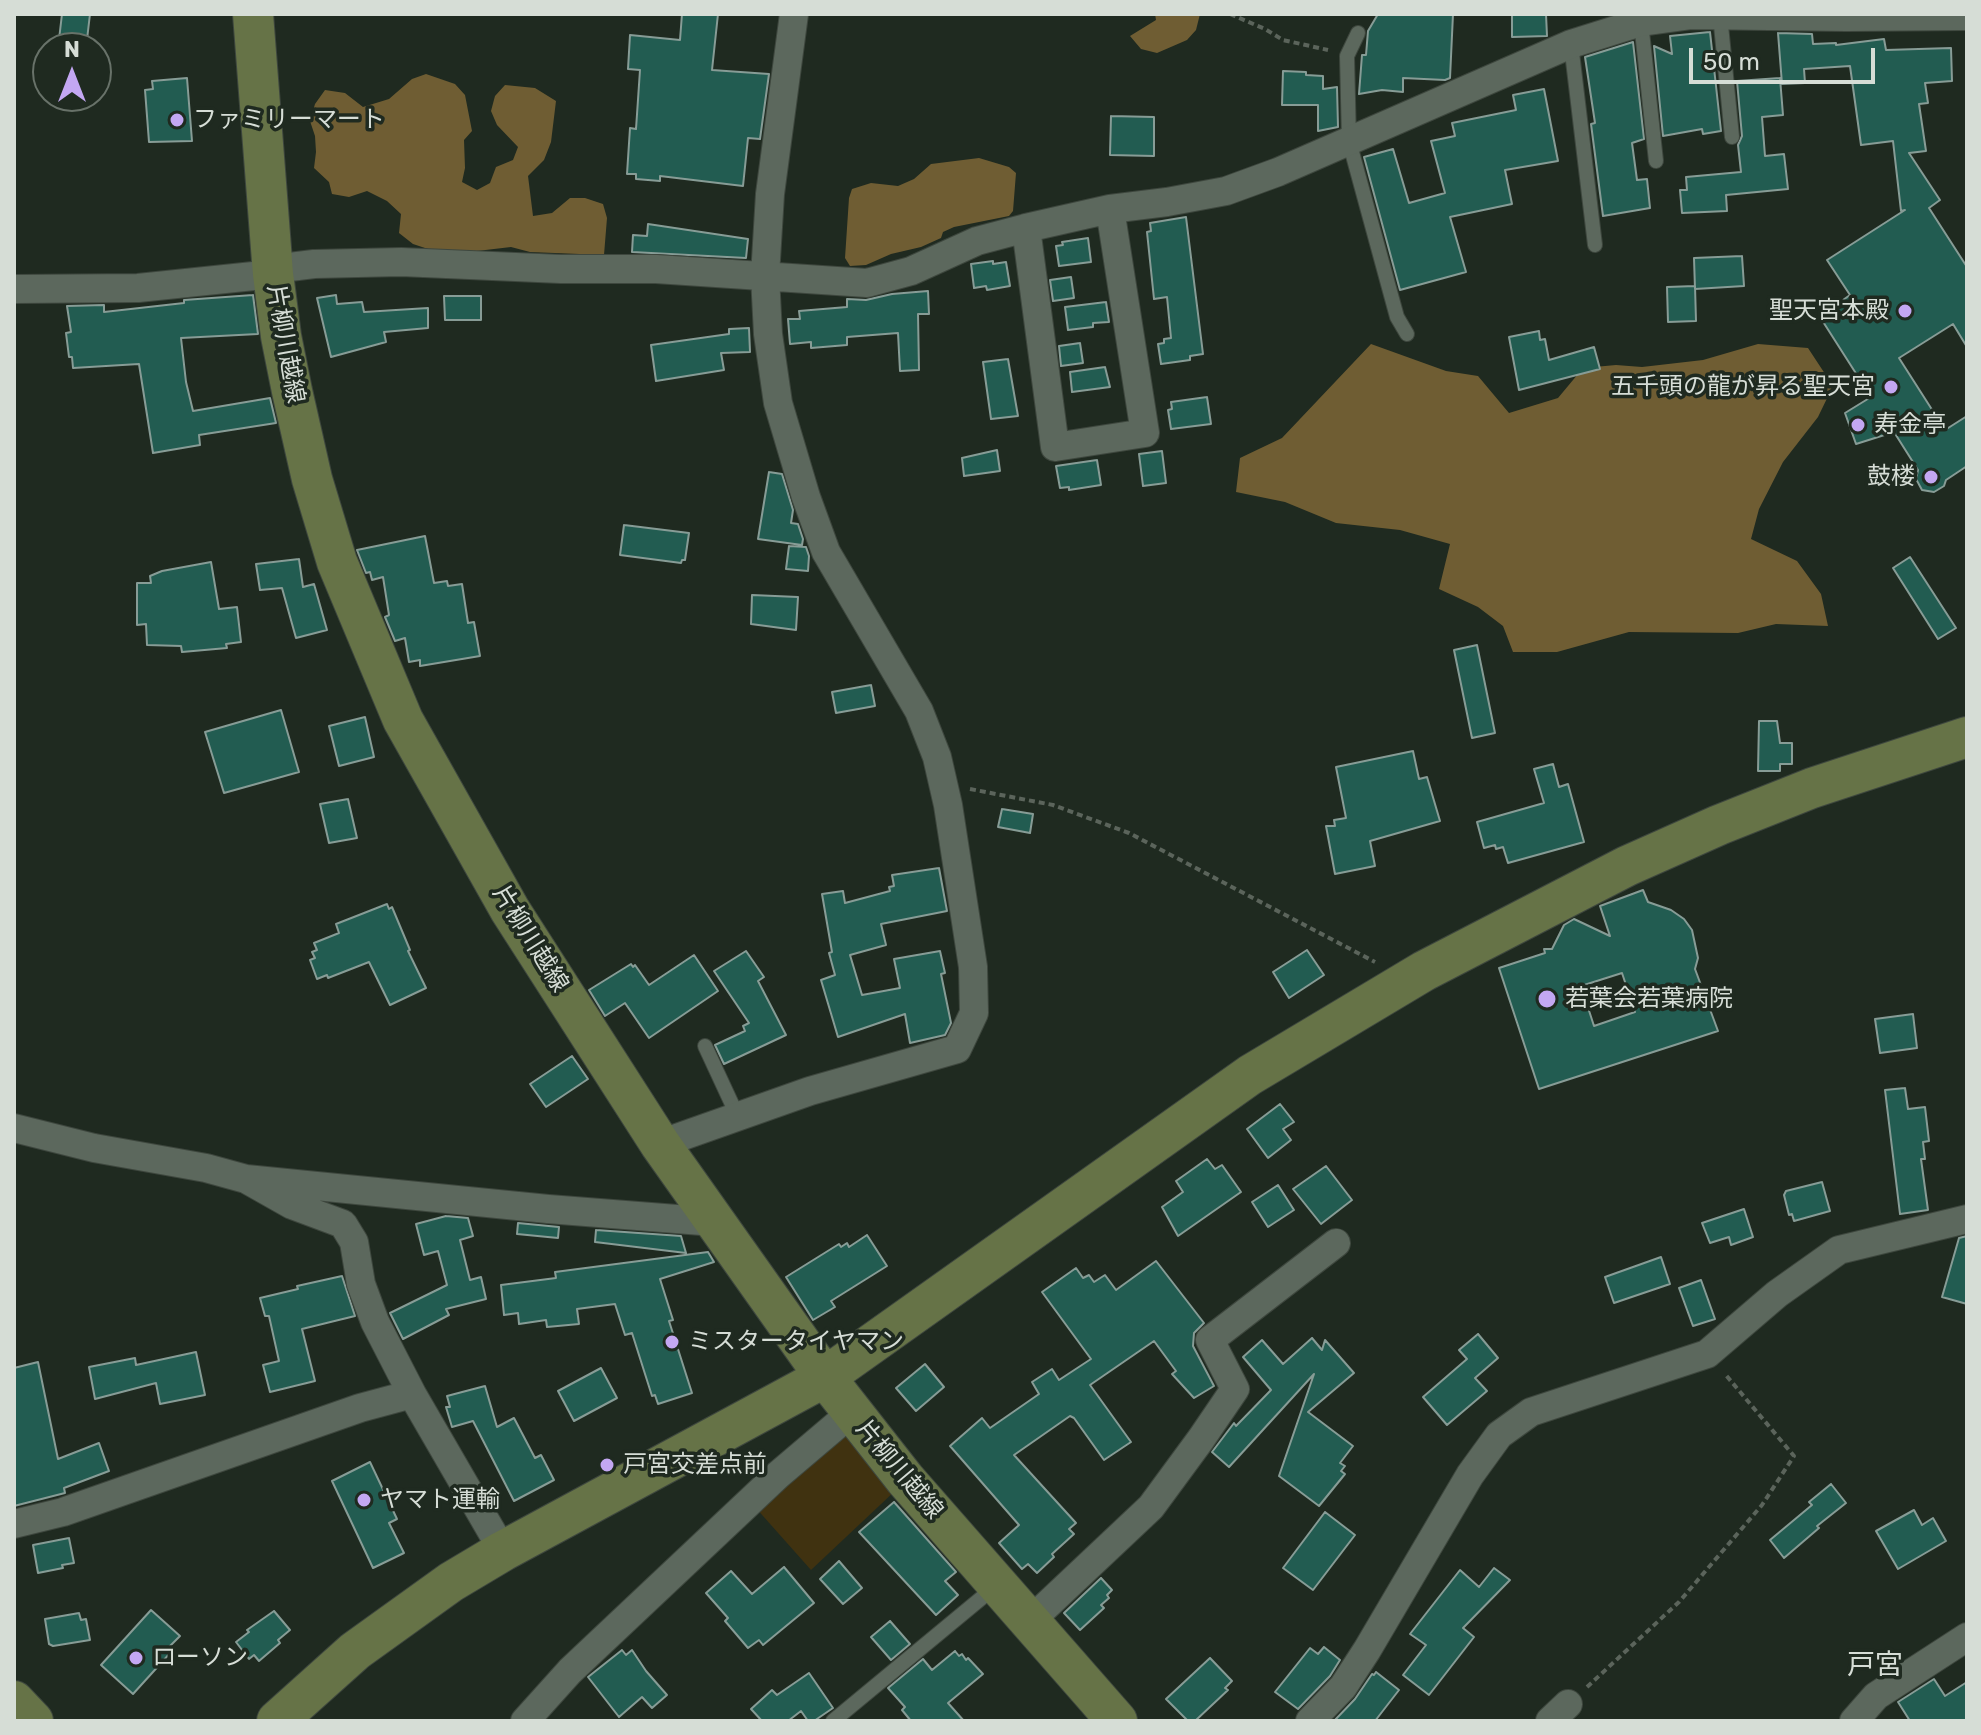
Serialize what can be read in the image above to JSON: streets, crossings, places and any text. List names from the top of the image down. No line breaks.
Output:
{"streets":{"street":["片柳川越線"]},"districts":["戸宮"],"places":["ファミリーマート","聖天宮本殿","五千頭の龍が昇る聖天宮","寿金亭","鼓楼","若葉会若葉病院","ミスタータイヤマン","戸宮交差点前","ヤマト運輸","ローソン"],"scale_bar":"50 m","north":"top"}
